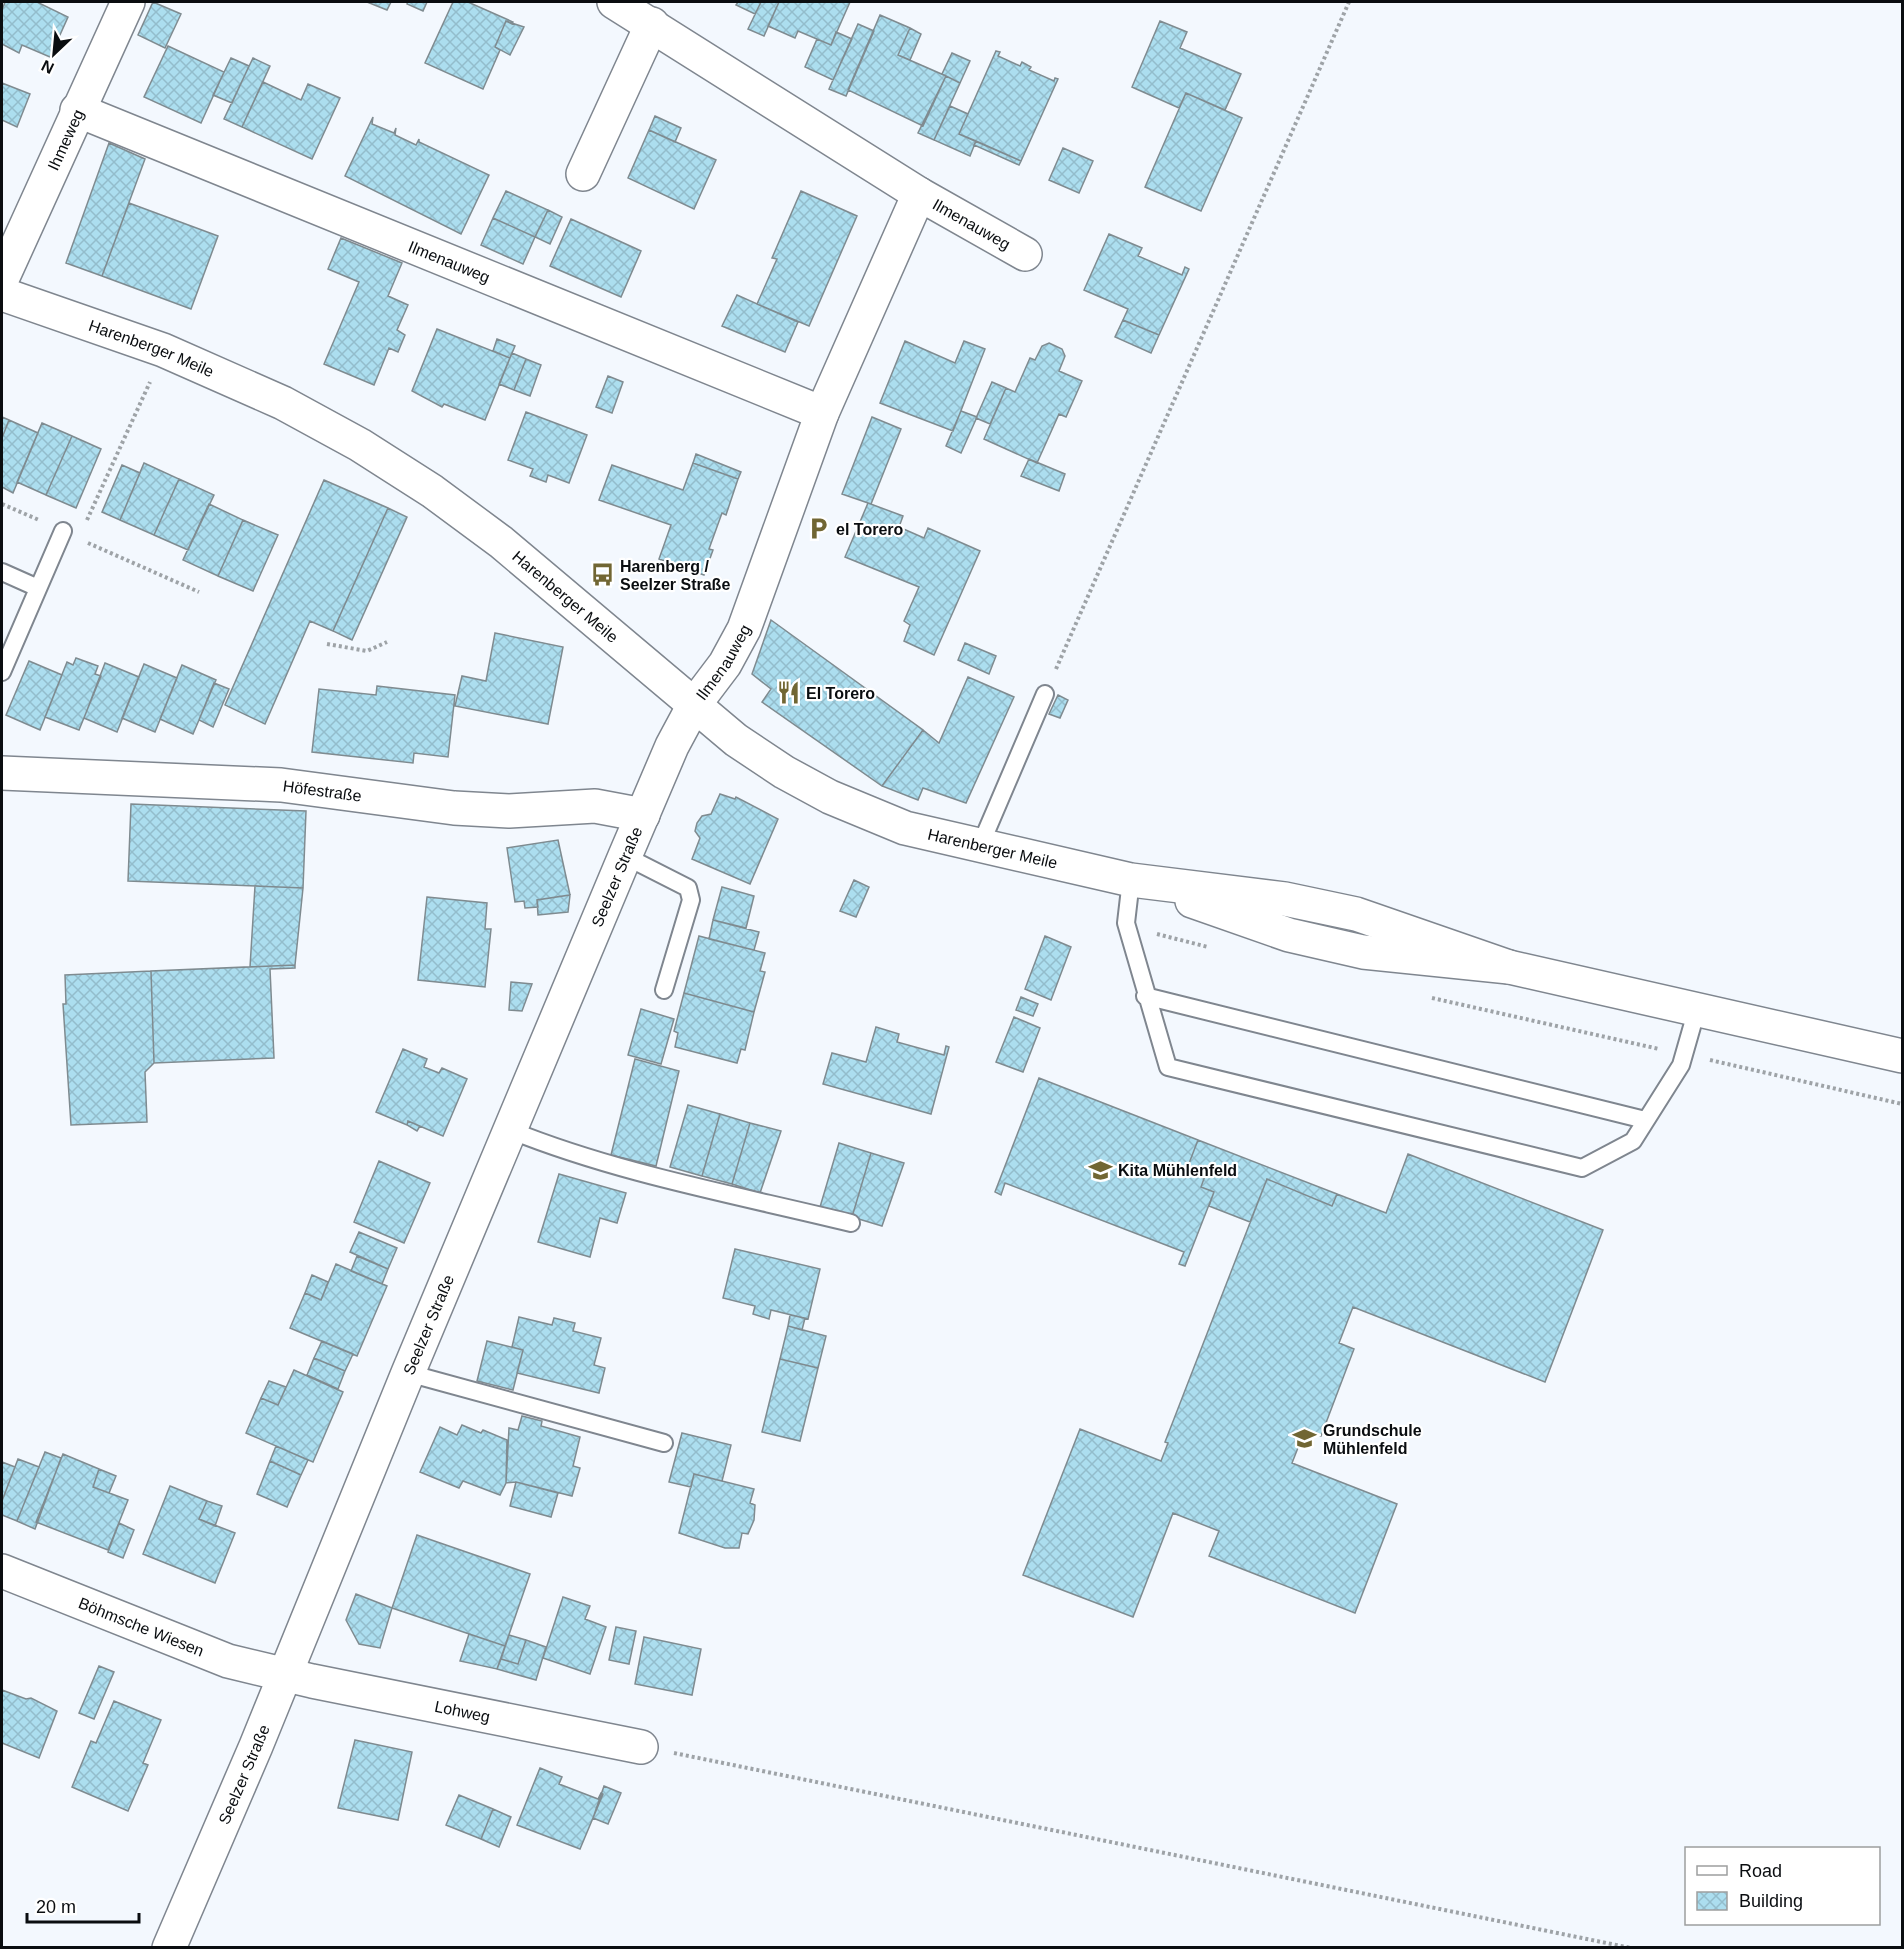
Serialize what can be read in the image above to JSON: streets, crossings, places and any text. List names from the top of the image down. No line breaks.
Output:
{"streets":{"street":["Ihmeweg","Ilmenauweg","Harenberger Meile","Höfestraße","Seelzer Straße","Böhmsche Wiesen","Lohweg"]},"crossings":[["Ihmeweg","Ilmenauweg"],["Ilmenauweg","Harenberger Meile"],["Ilmenauweg","Seelzer Straße"],["Harenberger Meile","Seelzer Straße"],["Höfestraße","Seelzer Straße"],["Seelzer Straße","Böhmsche Wiesen"],["Seelzer Straße","Lohweg"],["Böhmsche Wiesen","Lohweg"]],"places":{"parking":["el Torero"],"bus stop":["Harenberg / Seelzer Straße"],"restaurant":["El Torero"],"school or university":["Kita Mühlenfeld","Grundschule Mühlenfeld"]},"legend":["Road","Building"],"scale_bar":"20 m","north":"bottom left"}
